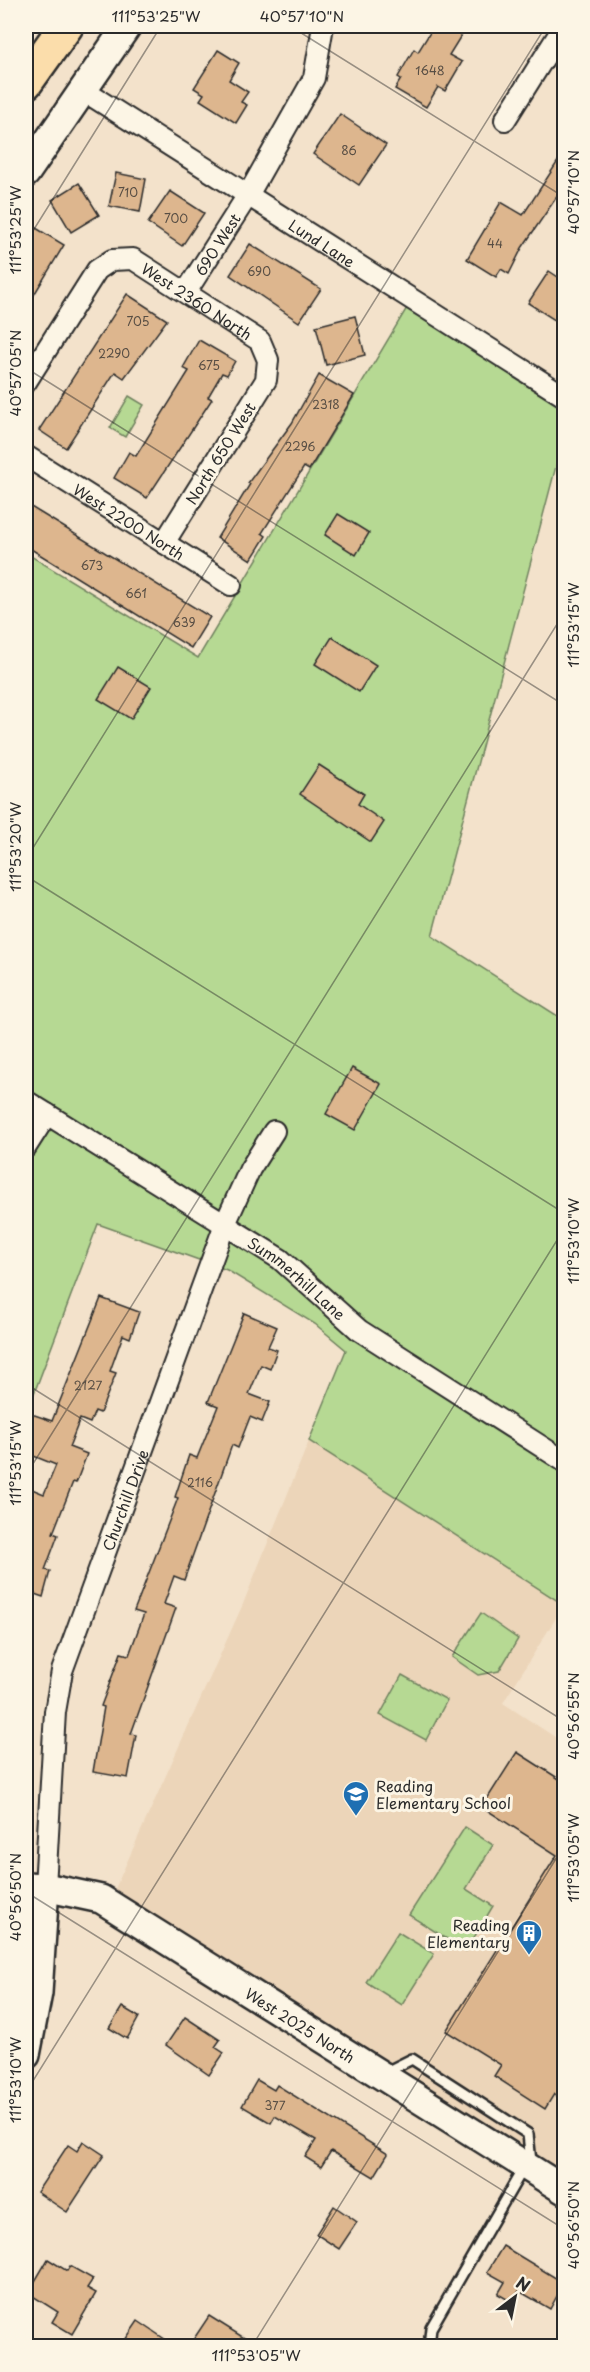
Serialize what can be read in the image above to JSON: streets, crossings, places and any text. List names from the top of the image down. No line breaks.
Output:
{"streets":{"street":["690 West","Lund Lane","West 2360 North","North 650 West","West 2200 North","Summerhill Lane","Churchill Drive","West 2025 North"]},"crossings":[["690 West","Lund Lane"],["690 West","West 2360 North"],["West 2360 North","North 650 West"],["North 650 West","West 2200 North"],["Summerhill Lane","Churchill Drive"],["Churchill Drive","West 2025 North"]],"places":{"school or university":["Reading Elementary School"],"building":["Reading Elementary"]},"house_numbers":["1648","86","710","700","44","690","705","2290","675","2318","2296","673","661","639","2127","2116","377"],"north":"top right","coordinates":["111°53'25\"W","40°57'10\"N","40°57'05\"N","111°53'15\"W","111°53'20\"W","111°53'10\"W","40°56'55\"N","111°53'05\"W","40°56'50\"N"]}
